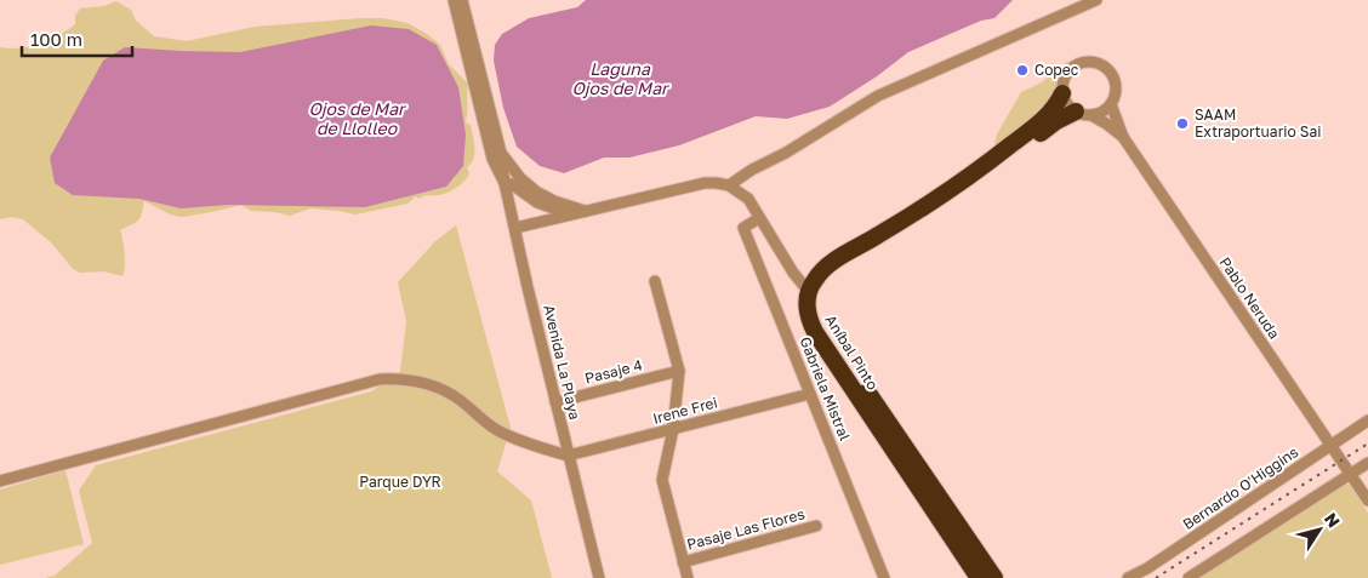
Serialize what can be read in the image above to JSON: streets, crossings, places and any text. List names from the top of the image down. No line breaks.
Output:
{"streets":{"highway":["Aníbal Pinto"],"street":["Pablo Neruda","Avenida La Playa","Pasaje 4","Gabriela Mistral","Irene Frei","Bernardo O'Higgins","Pasaje Las Flores"]},"crossings":[["Pablo Neruda","Aníbal Pinto"],["Pablo Neruda","Bernardo O'Higgins"],["Avenida La Playa","Pasaje 4"],["Avenida La Playa","Irene Frei"],["Gabriela Mistral","Irene Frei"]],"water":["Laguna Ojos de Mar","Ojos de Mar de Llolleo"],"parks":["Parque DYR"],"places":["Copec","SAAM Extraportuario Sai"],"scale_bar":"100 m","north":"top right"}
